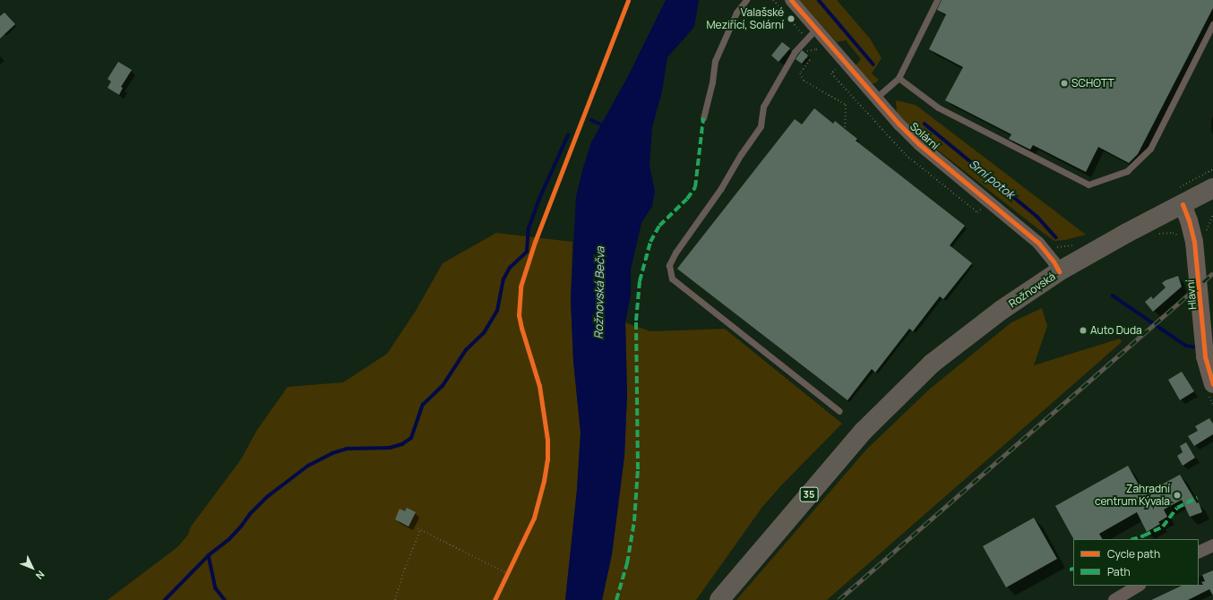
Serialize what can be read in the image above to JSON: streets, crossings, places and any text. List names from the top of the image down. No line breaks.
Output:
{"streets":{"main road":["Rožnovská","35"],"street":["Solární","Hlavní"]},"crossings":[["Solární","Rožnovská"],["Rožnovská","Hlavní"]],"water":["Srní potok","Rožnovská Bečva"],"places":["Valašské Meziřící, Solární","SCHOTT","Auto Duda","Zahradní centrum Kývala"],"legend":["Cycle path","Path"],"north":"bottom right"}
